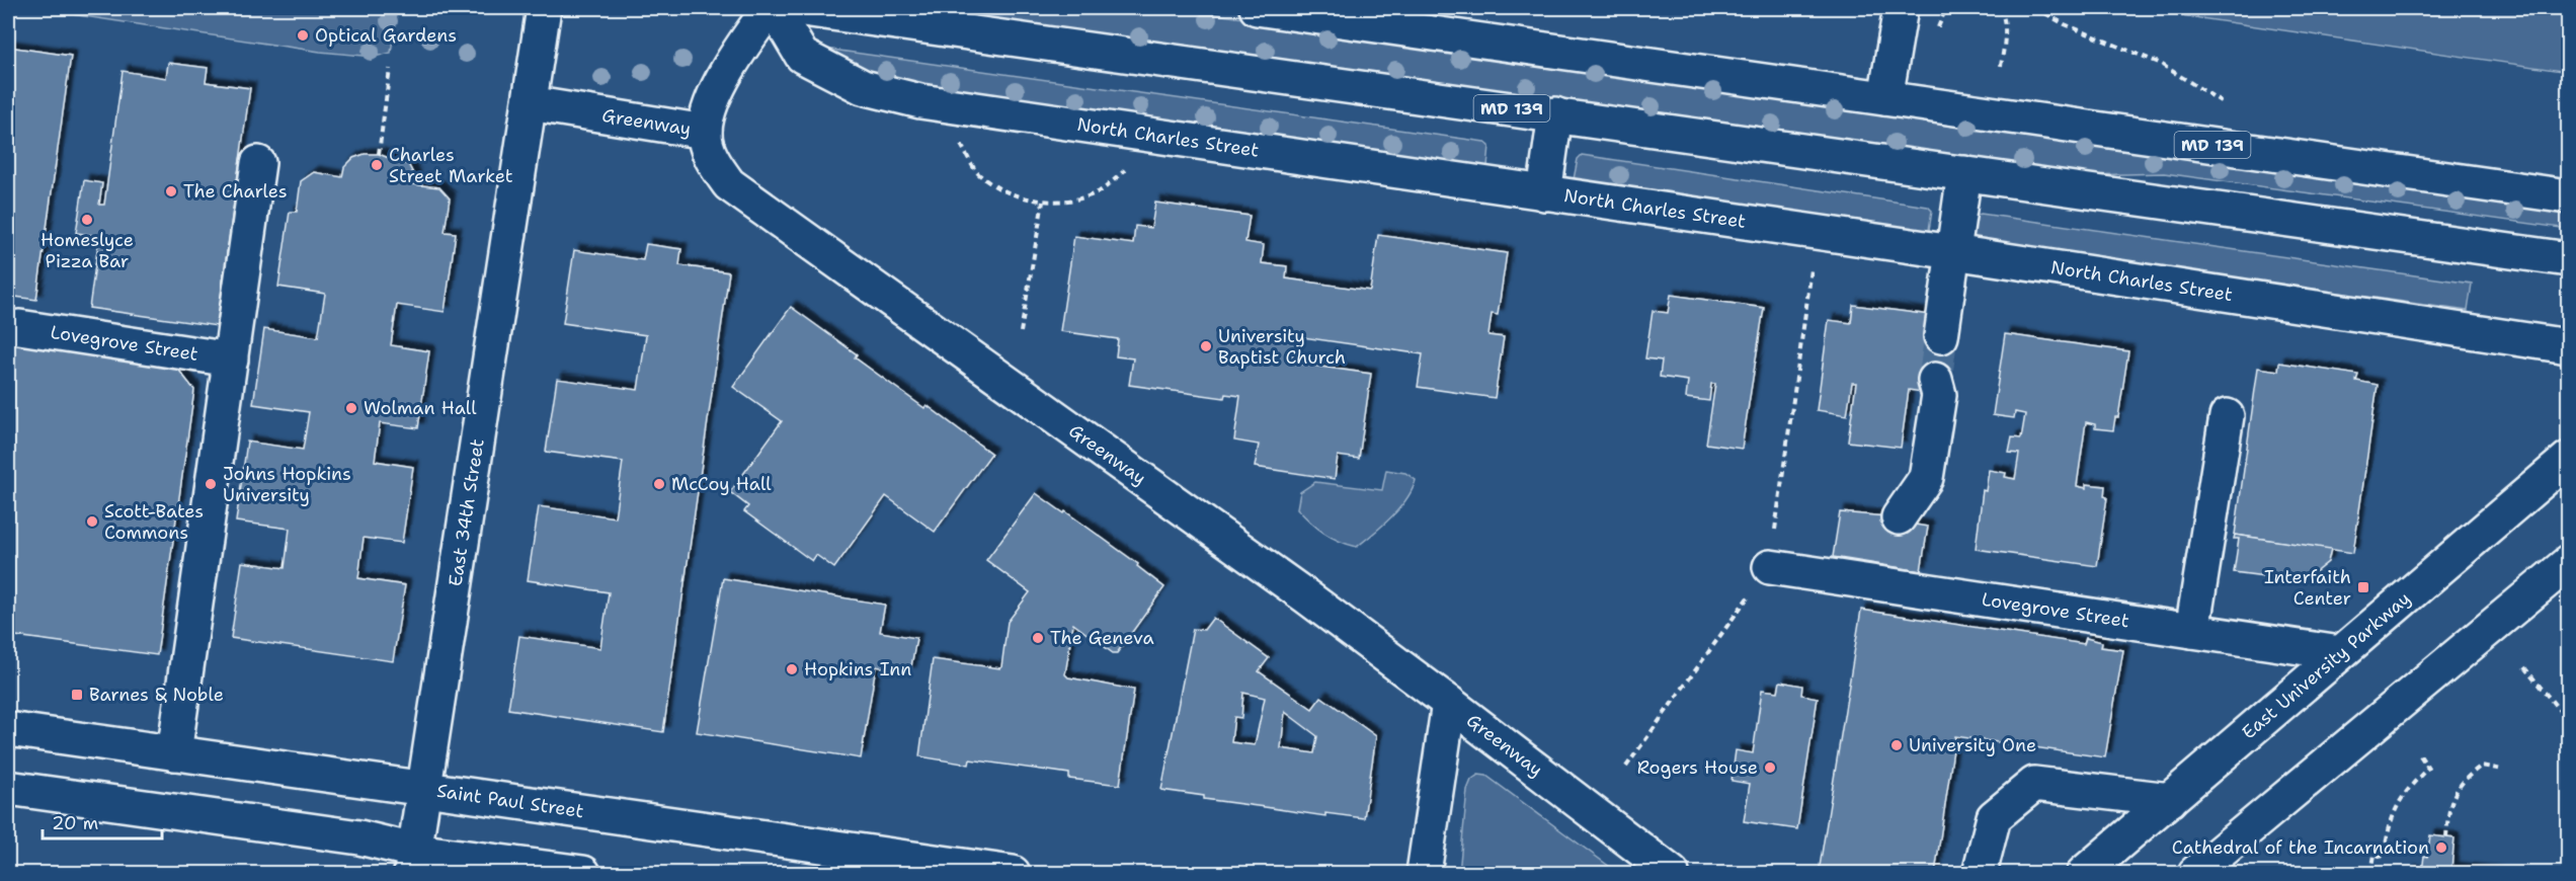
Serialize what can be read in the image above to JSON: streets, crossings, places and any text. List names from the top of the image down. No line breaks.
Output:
{"streets":{"main road":["MD 139","Greenway","North Charles Street","Lovegrove Street","East 34th Street","East University Parkway","Saint Paul Street"]},"crossings":[["Greenway","East 34th Street"],["Lovegrove Street","East University Parkway"],["East 34th Street","Saint Paul Street"]],"places":{"other":["Optical Gardens","Charles Street Market","The Charles","Homeslyce Pizza Bar","University Baptist Church","Wolman Hall","Johns Hopkins University","McCoy Hall","Scott-Bates Commons","The Geneva","Hopkins Inn","University One","Rogers House","Cathedral of the Incarnation"],"transit":["Interfaith Center","Barnes & Noble"]},"scale_bar":"20 m"}
